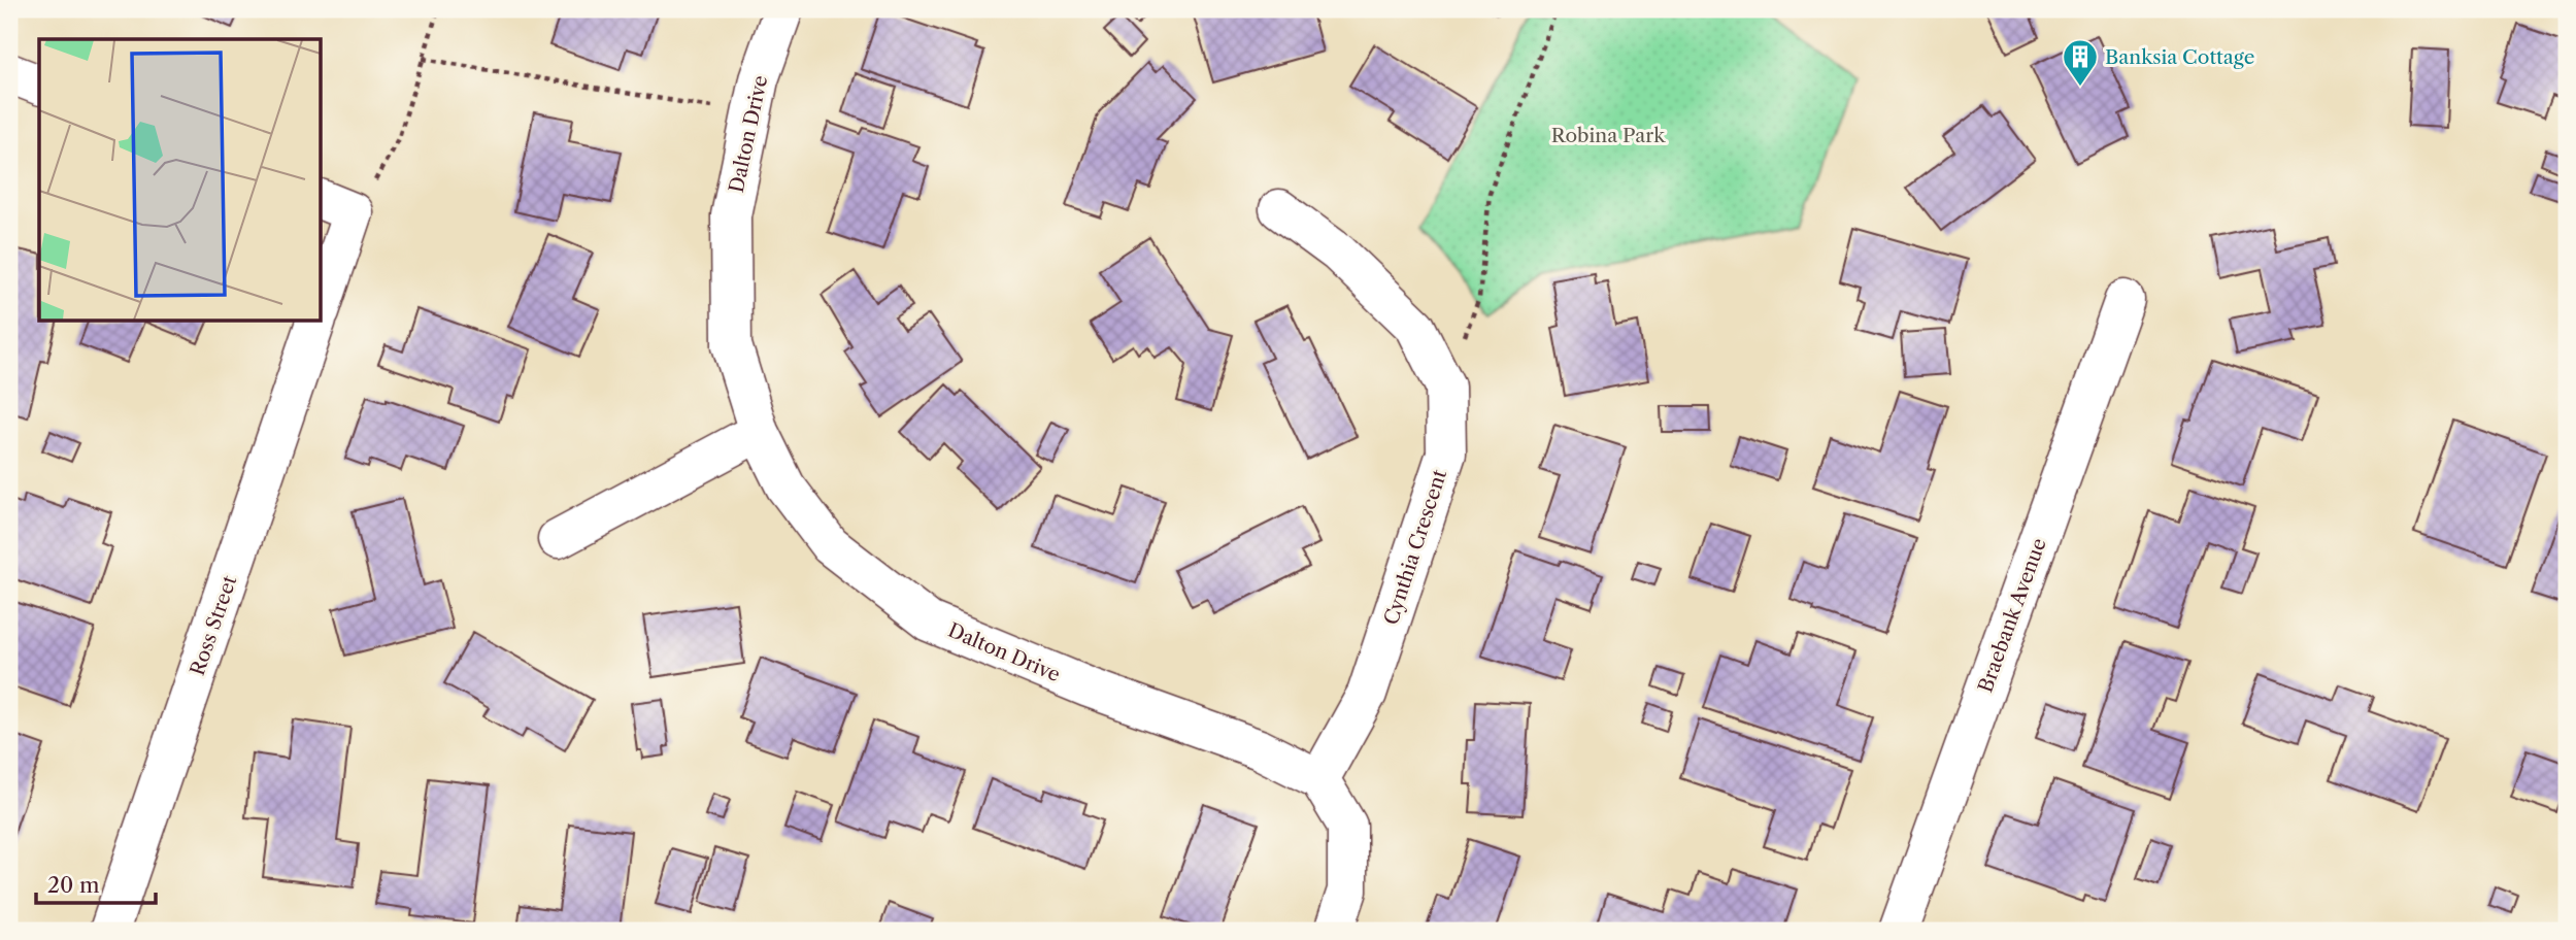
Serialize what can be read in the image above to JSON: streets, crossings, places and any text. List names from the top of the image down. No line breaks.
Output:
{"streets":{"street":["Dalton Drive","Cynthia Crescent","Braebank Avenue","Ross Street"]},"crossings":[["Dalton Drive","Cynthia Crescent"]],"parks":["Robina Park"],"places":{"building":["Banksia Cottage"]},"scale_bar":"20 m"}
